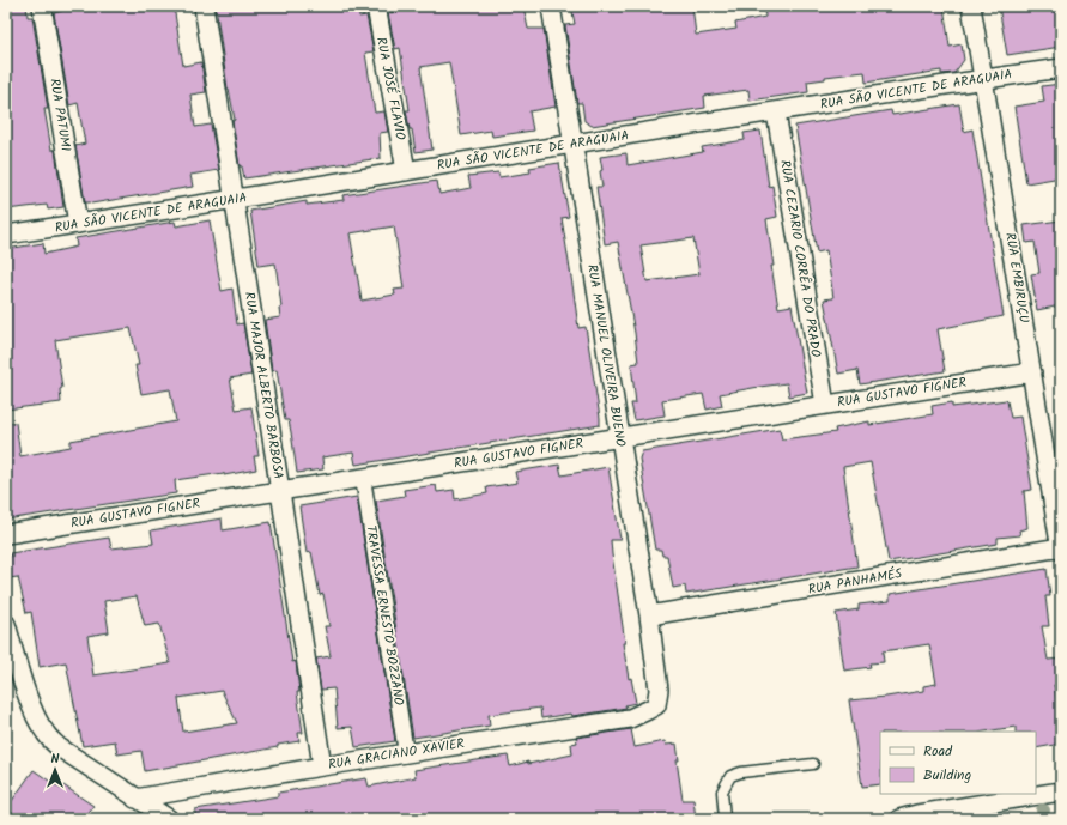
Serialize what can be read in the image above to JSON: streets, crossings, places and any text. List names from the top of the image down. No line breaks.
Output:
{"streets":{"street":["RUA JOSÉ FLAVIO","RUA SÃO VICENTE DE ARAGUAIA","RUA PATUMI","RUA CEZARIO CORRÊA DO PRADO","RUA EMBIRUÇU","RUA MANUEL OLIVEIRA BUENO","RUA MAJOR ALBERTO BARBOSA","RUA GUSTAVO FIGNER","RUA PANHAMÉS","TRAVESSA ERNESTO BOZZANO","RUA GRACIANO XAVIER"]},"crossings":[["RUA JOSÉ FLAVIO","RUA SÃO VICENTE DE ARAGUAIA"],["RUA SÃO VICENTE DE ARAGUAIA","RUA PATUMI"],["RUA SÃO VICENTE DE ARAGUAIA","RUA CEZARIO CORRÊA DO PRADO"],["RUA SÃO VICENTE DE ARAGUAIA","RUA EMBIRUÇU"],["RUA SÃO VICENTE DE ARAGUAIA","RUA MANUEL OLIVEIRA BUENO"],["RUA SÃO VICENTE DE ARAGUAIA","RUA MAJOR ALBERTO BARBOSA"],["RUA CEZARIO CORRÊA DO PRADO","RUA GUSTAVO FIGNER"],["RUA EMBIRUÇU","RUA GUSTAVO FIGNER"],["RUA EMBIRUÇU","RUA PANHAMÉS"],["RUA MANUEL OLIVEIRA BUENO","RUA GUSTAVO FIGNER"],["RUA MANUEL OLIVEIRA BUENO","RUA PANHAMÉS"],["RUA MANUEL OLIVEIRA BUENO","RUA GRACIANO XAVIER"],["RUA MAJOR ALBERTO BARBOSA","RUA GUSTAVO FIGNER"],["RUA MAJOR ALBERTO BARBOSA","RUA GRACIANO XAVIER"],["RUA GUSTAVO FIGNER","TRAVESSA ERNESTO BOZZANO"],["TRAVESSA ERNESTO BOZZANO","RUA GRACIANO XAVIER"]],"legend":["Road","Building"],"north":"top"}
